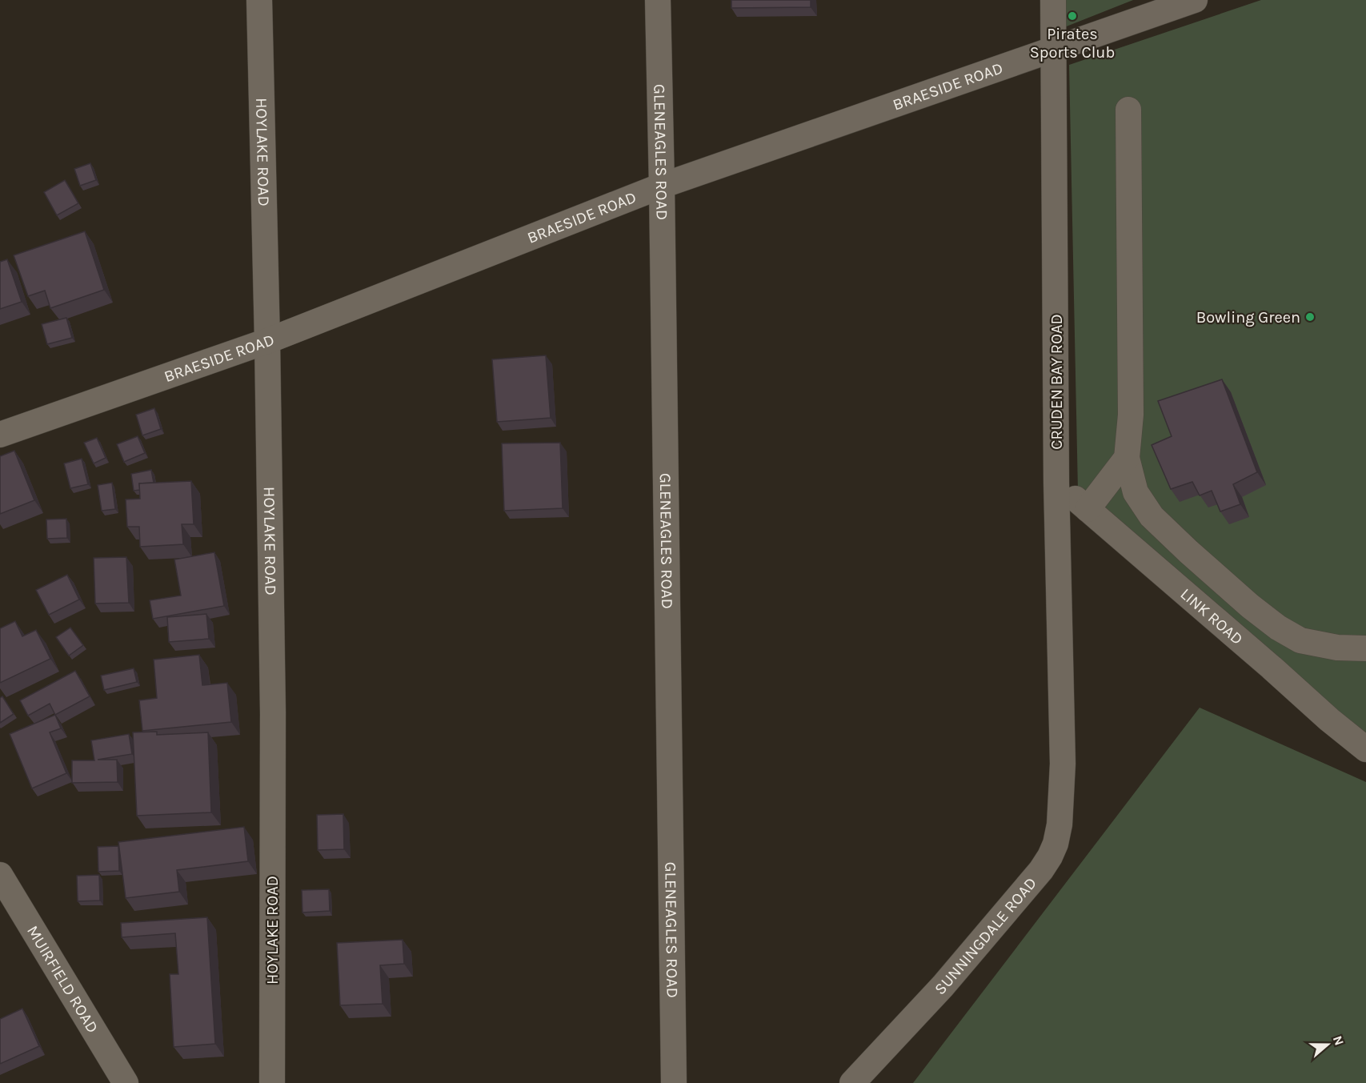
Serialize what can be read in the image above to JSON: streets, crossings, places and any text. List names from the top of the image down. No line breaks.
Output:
{"streets":{"street":["BRAESIDE ROAD","HOYLAKE ROAD","GLENEAGLES ROAD","CRUDEN BAY ROAD","LINK ROAD","SUNNINGDALE ROAD","MUIRFIELD ROAD"]},"crossings":[["BRAESIDE ROAD","HOYLAKE ROAD"],["BRAESIDE ROAD","GLENEAGLES ROAD"],["BRAESIDE ROAD","CRUDEN BAY ROAD"],["CRUDEN BAY ROAD","LINK ROAD"],["CRUDEN BAY ROAD","SUNNINGDALE ROAD"]],"places":["Pirates Sports Club","Bowling Green"],"north":"right"}
